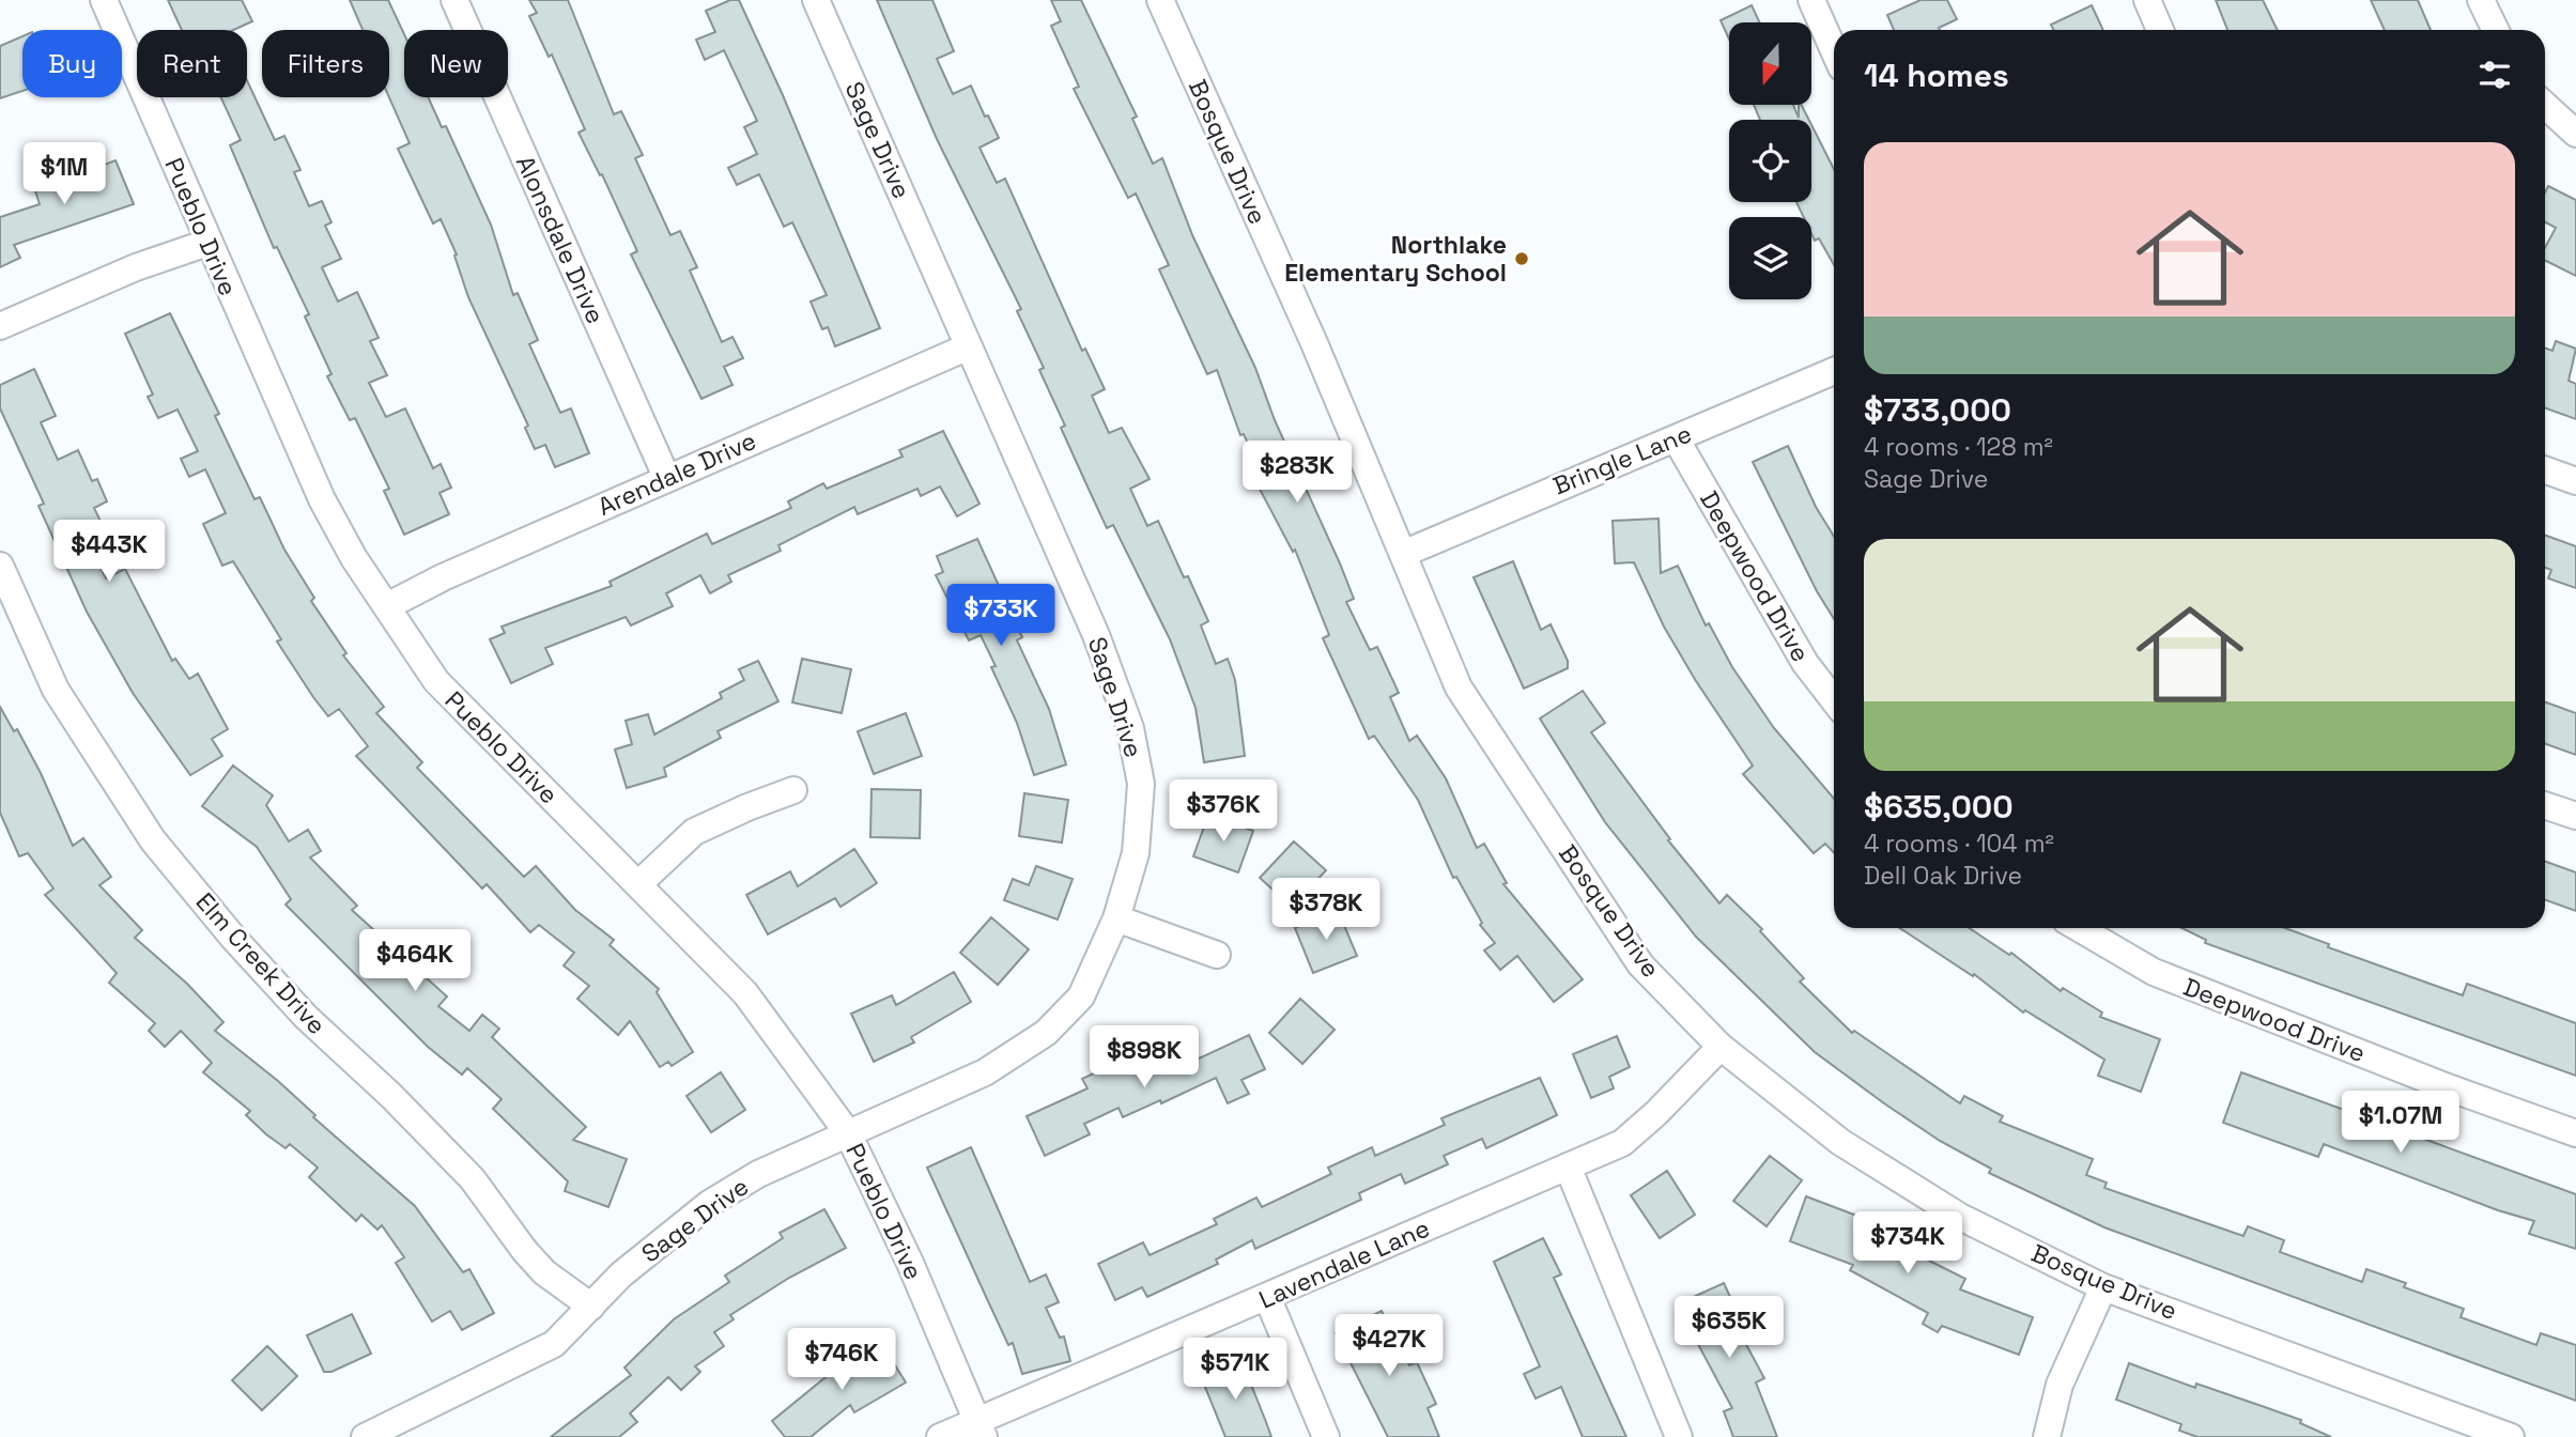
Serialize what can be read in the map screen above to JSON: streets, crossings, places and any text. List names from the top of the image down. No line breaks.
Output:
{"streets":{"street":["Sage Drive","Bosque Drive","Pueblo Drive","Alonsdale Drive","Bringle Lane","Arendale Drive","Deepwood Drive","Elm Creek Drive","Lavendale Lane"]},"crossings":[["Sage Drive","Pueblo Drive"],["Sage Drive","Arendale Drive"],["Sage Drive","Elm Creek Drive"],["Bosque Drive","Bringle Lane"],["Bosque Drive","Lavendale Lane"],["Pueblo Drive","Arendale Drive"],["Pueblo Drive","Lavendale Lane"],["Alonsdale Drive","Arendale Drive"],["Bringle Lane","Deepwood Drive"]],"places":["Northlake Elementary School"],"north":"bottom","page":{"chip":["Buy","Rent","Filters","New"],"heading":"14 homes","list":[{"name":"$733,000","note":"4 rooms · 128 m² · Sage Drive"},{"name":"$635,000","note":"4 rooms · 104 m² · Dell Oak Drive"}],"price":["$1M","$283K","$443K","$733K","$376K","$378K","$464K","$898K","$1.07M","$734K","$635K","$427K","$746K","$571K"]}}
